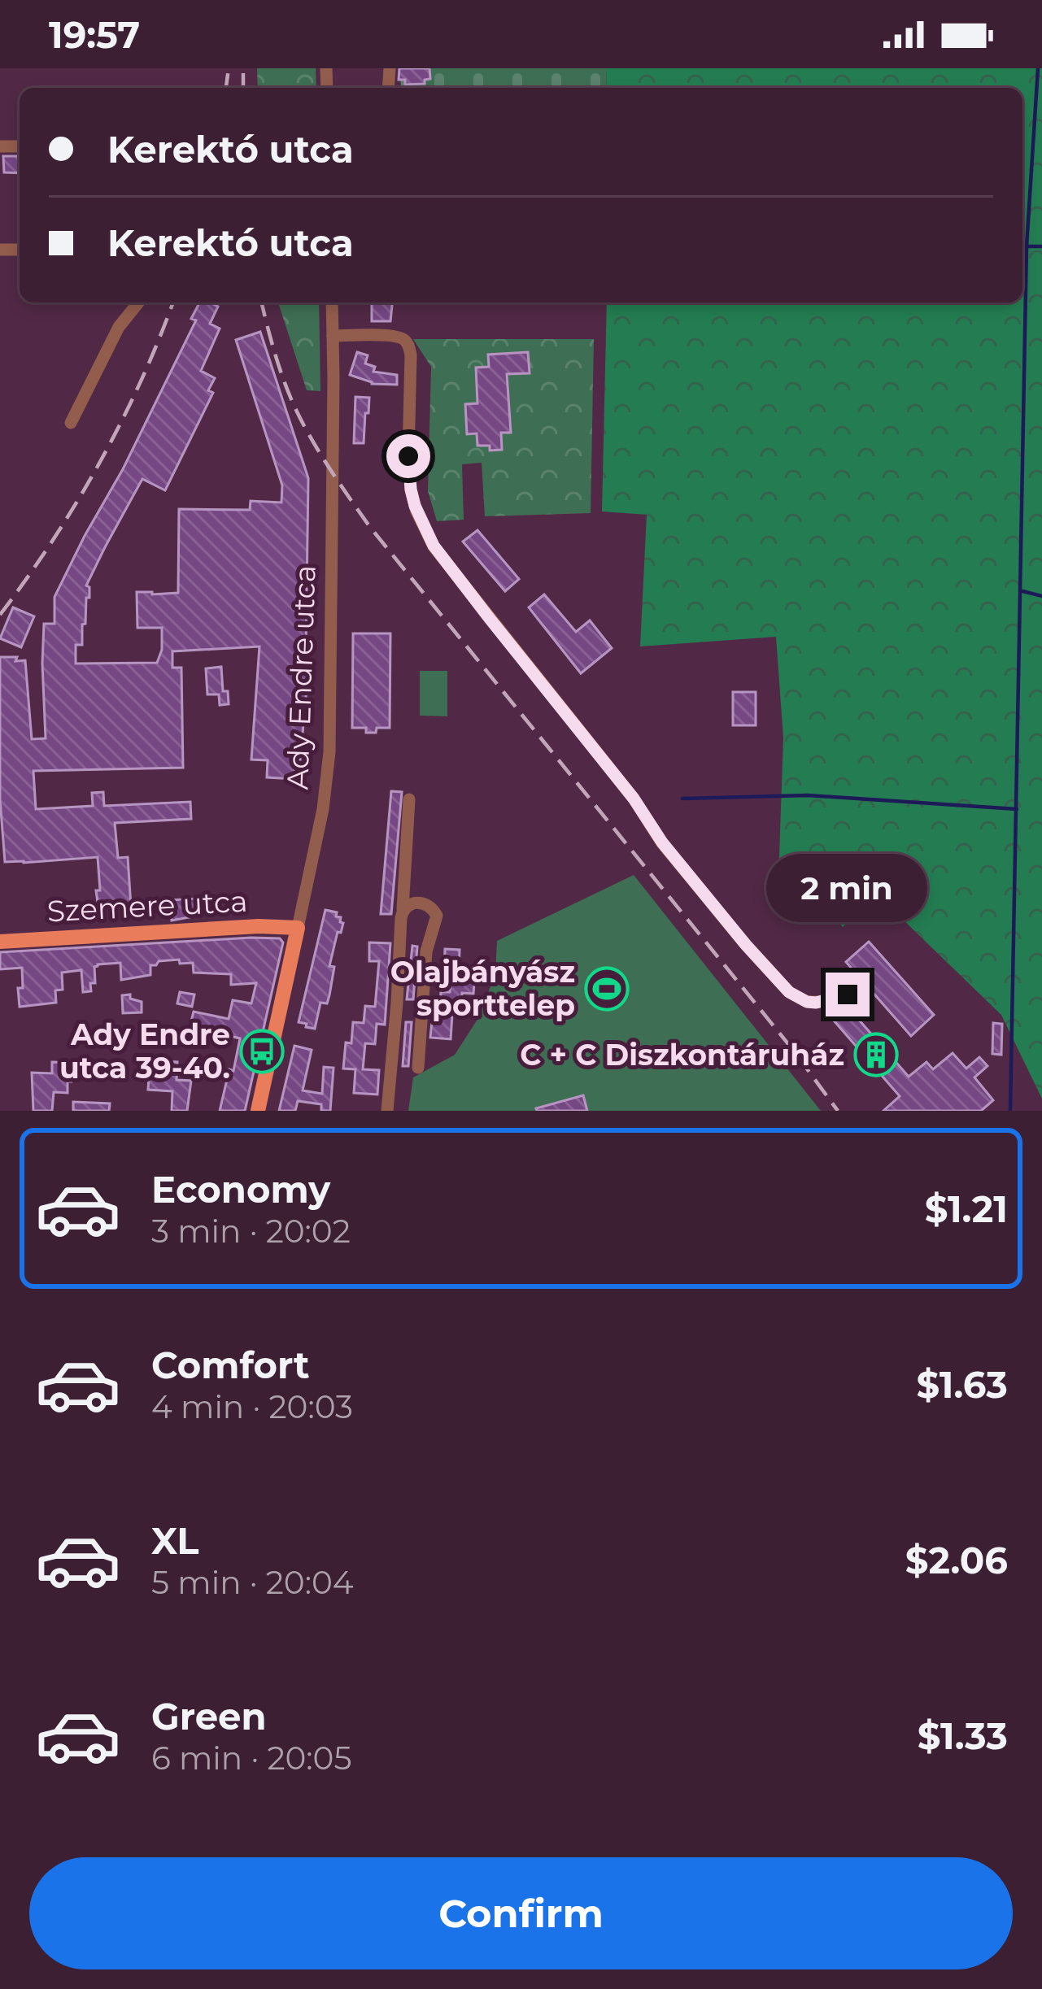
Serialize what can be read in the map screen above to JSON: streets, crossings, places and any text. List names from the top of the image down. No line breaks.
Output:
{"streets":{"main road":["Ady Endre utca","Szemere utca"]},"crossings":[["Ady Endre utca","Szemere utca"]],"places":{"sports":["Olajbányász sporttelep"],"bus stop":["Ady Endre utca 39-40."],"building":["C + C Diszkontáruház"]},"page":{"status":"19:57","banner":["Kerektó utca","Kerektó utca"],"bubble":"2 min","list":[{"name":"Economy","note":"3 min · 20:02","value":"$1.21"},{"name":"Comfort","note":"4 min · 20:03","value":"$1.63"},{"name":"XL","note":"5 min · 20:04","value":"$2.06"},{"name":"Green","note":"6 min · 20:05","value":"$1.33"}],"buttons":"Confirm"}}
